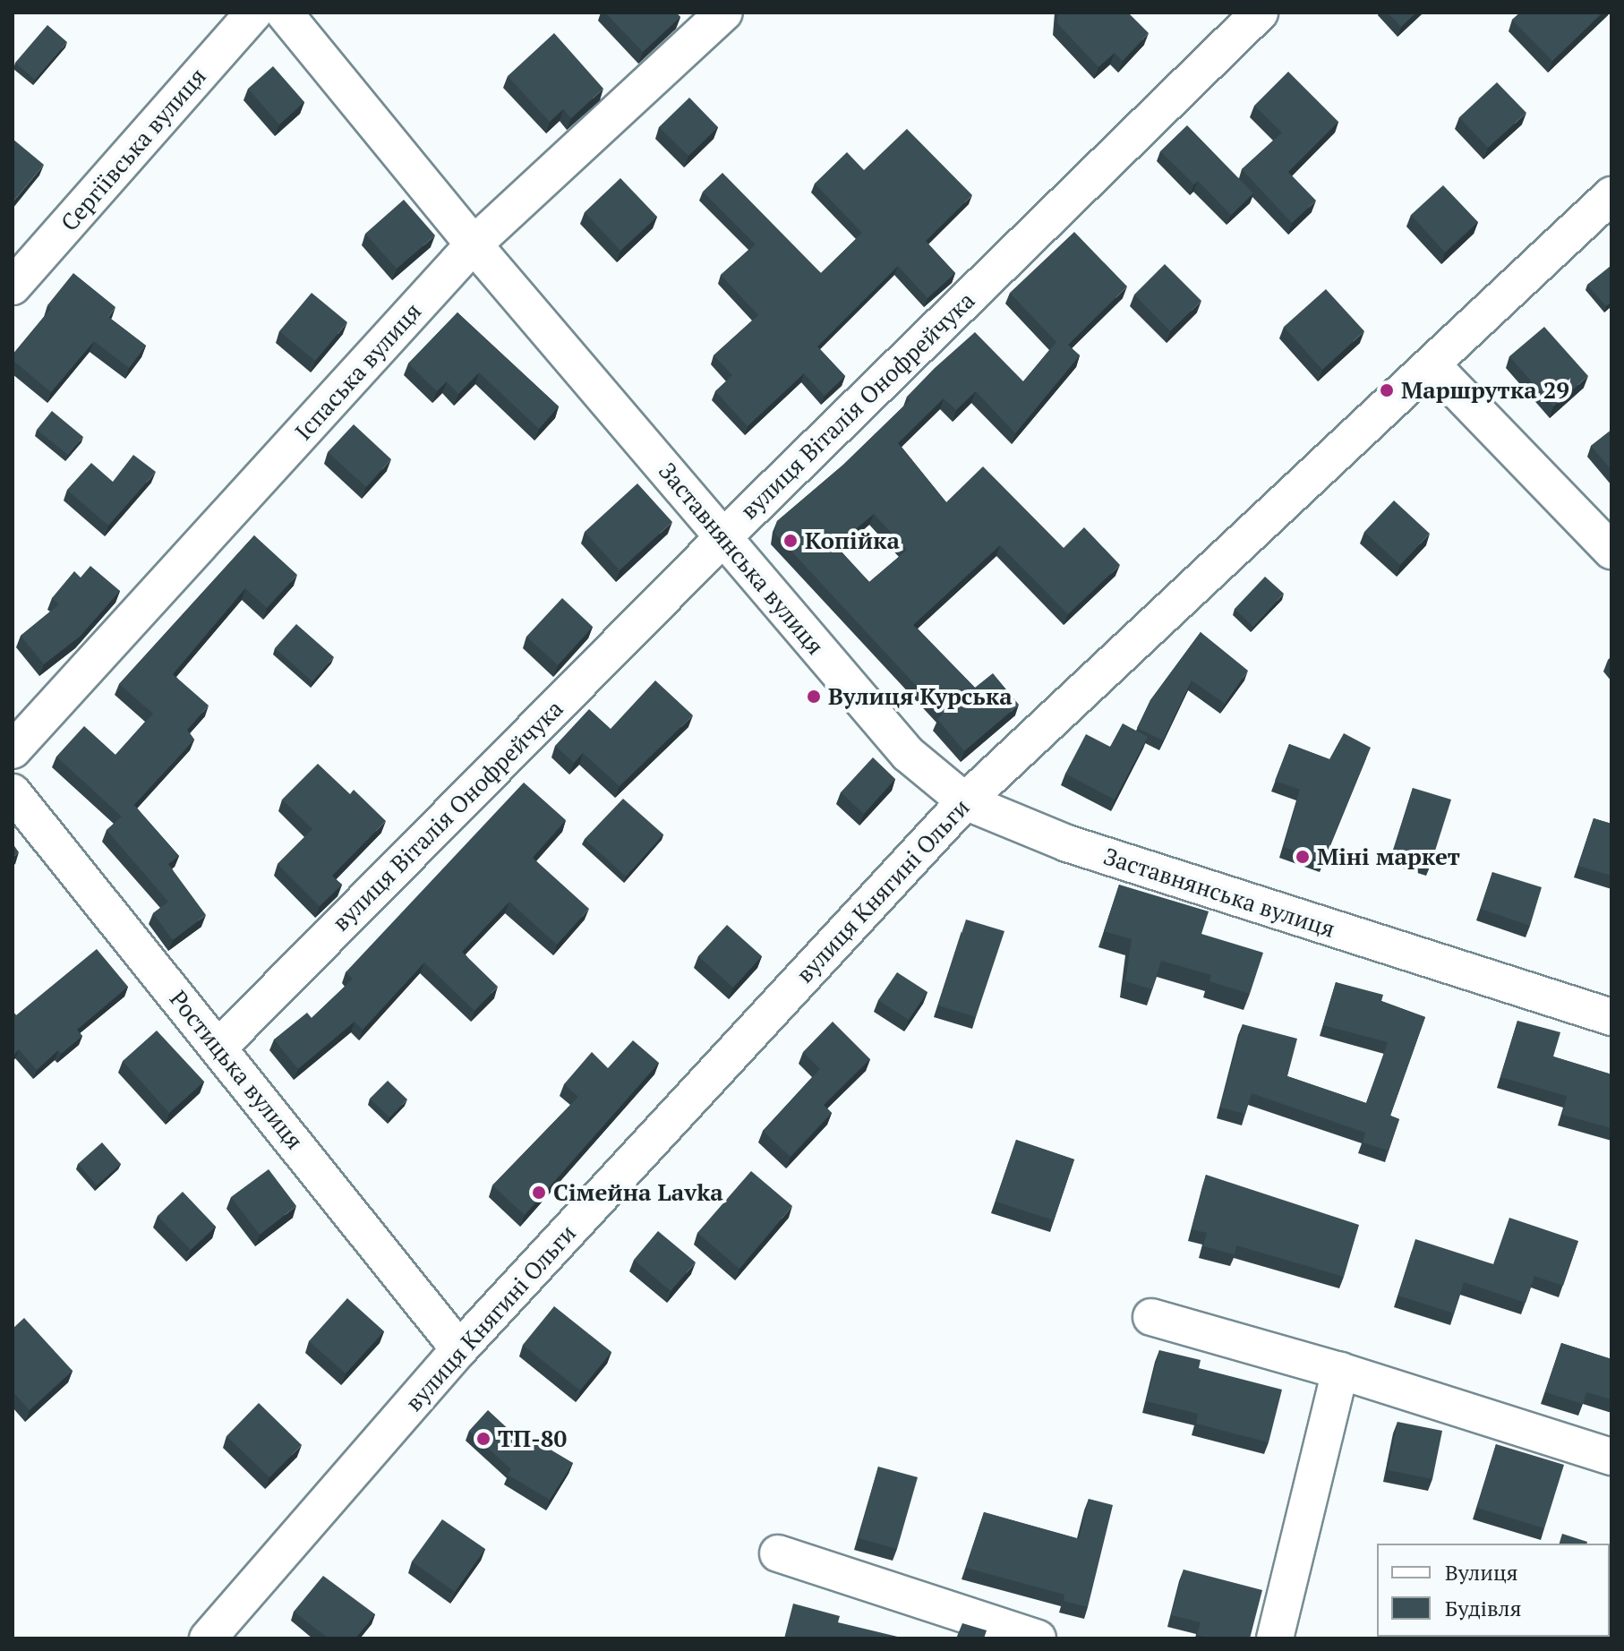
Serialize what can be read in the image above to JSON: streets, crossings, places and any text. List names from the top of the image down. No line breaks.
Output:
{"streets":{"street":["Сергіївська вулиця","Іспаська вулиця","вулиця Віталія Онофрейчука","Заставнянська вулиця","вулиця Княгині Ольги","Ростицька вулиця"]},"crossings":[["Іспаська вулиця","Заставнянська вулиця"],["вулиця Віталія Онофрейчука","Заставнянська вулиця"],["вулиця Віталія Онофрейчука","Ростицька вулиця"],["Заставнянська вулиця","вулиця Княгині Ольги"],["вулиця Княгині Ольги","Ростицька вулиця"]],"places":["Маршрутка 29","Копійка","Вулиця Курська","Міні маркет","Сімейна Lavka","ТП-80"],"legend":["Вулиця","Будівля"]}
